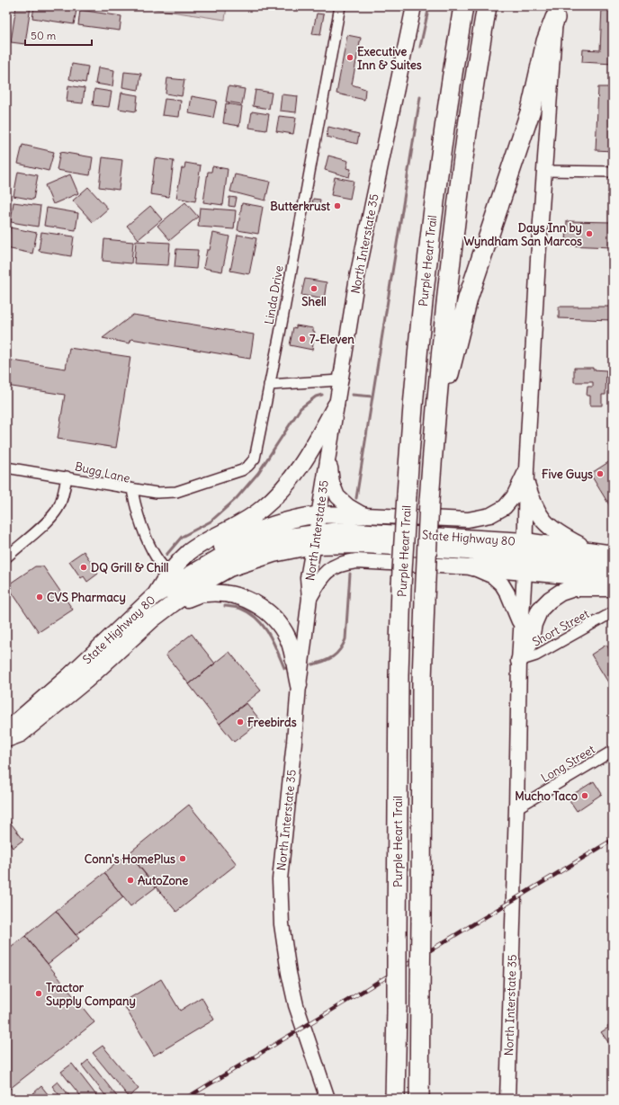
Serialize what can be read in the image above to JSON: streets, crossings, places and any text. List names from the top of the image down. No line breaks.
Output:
{"streets":{"highway":["Purple Heart Trail"],"main road":["North Interstate 35","State Highway 80"],"street":["Linda Drive","Bugg Lane","Short Street","Long Street"]},"crossings":[["North Interstate 35","State Highway 80"],["North Interstate 35","Short Street"],["North Interstate 35","Long Street"],["Linda Drive","Bugg Lane"],["Bugg Lane","State Highway 80"]],"places":["Executive Inn & Suites","Butterkrust","Days Inn by Wyndham San Marcos","Shell","7-Eleven","Five Guys","DQ Grill & Chill","CVS Pharmacy","Freebirds","Mucho Taco","Conn's HomePlus","AutoZone","Tractor Supply Company"],"scale_bar":"50 m"}
